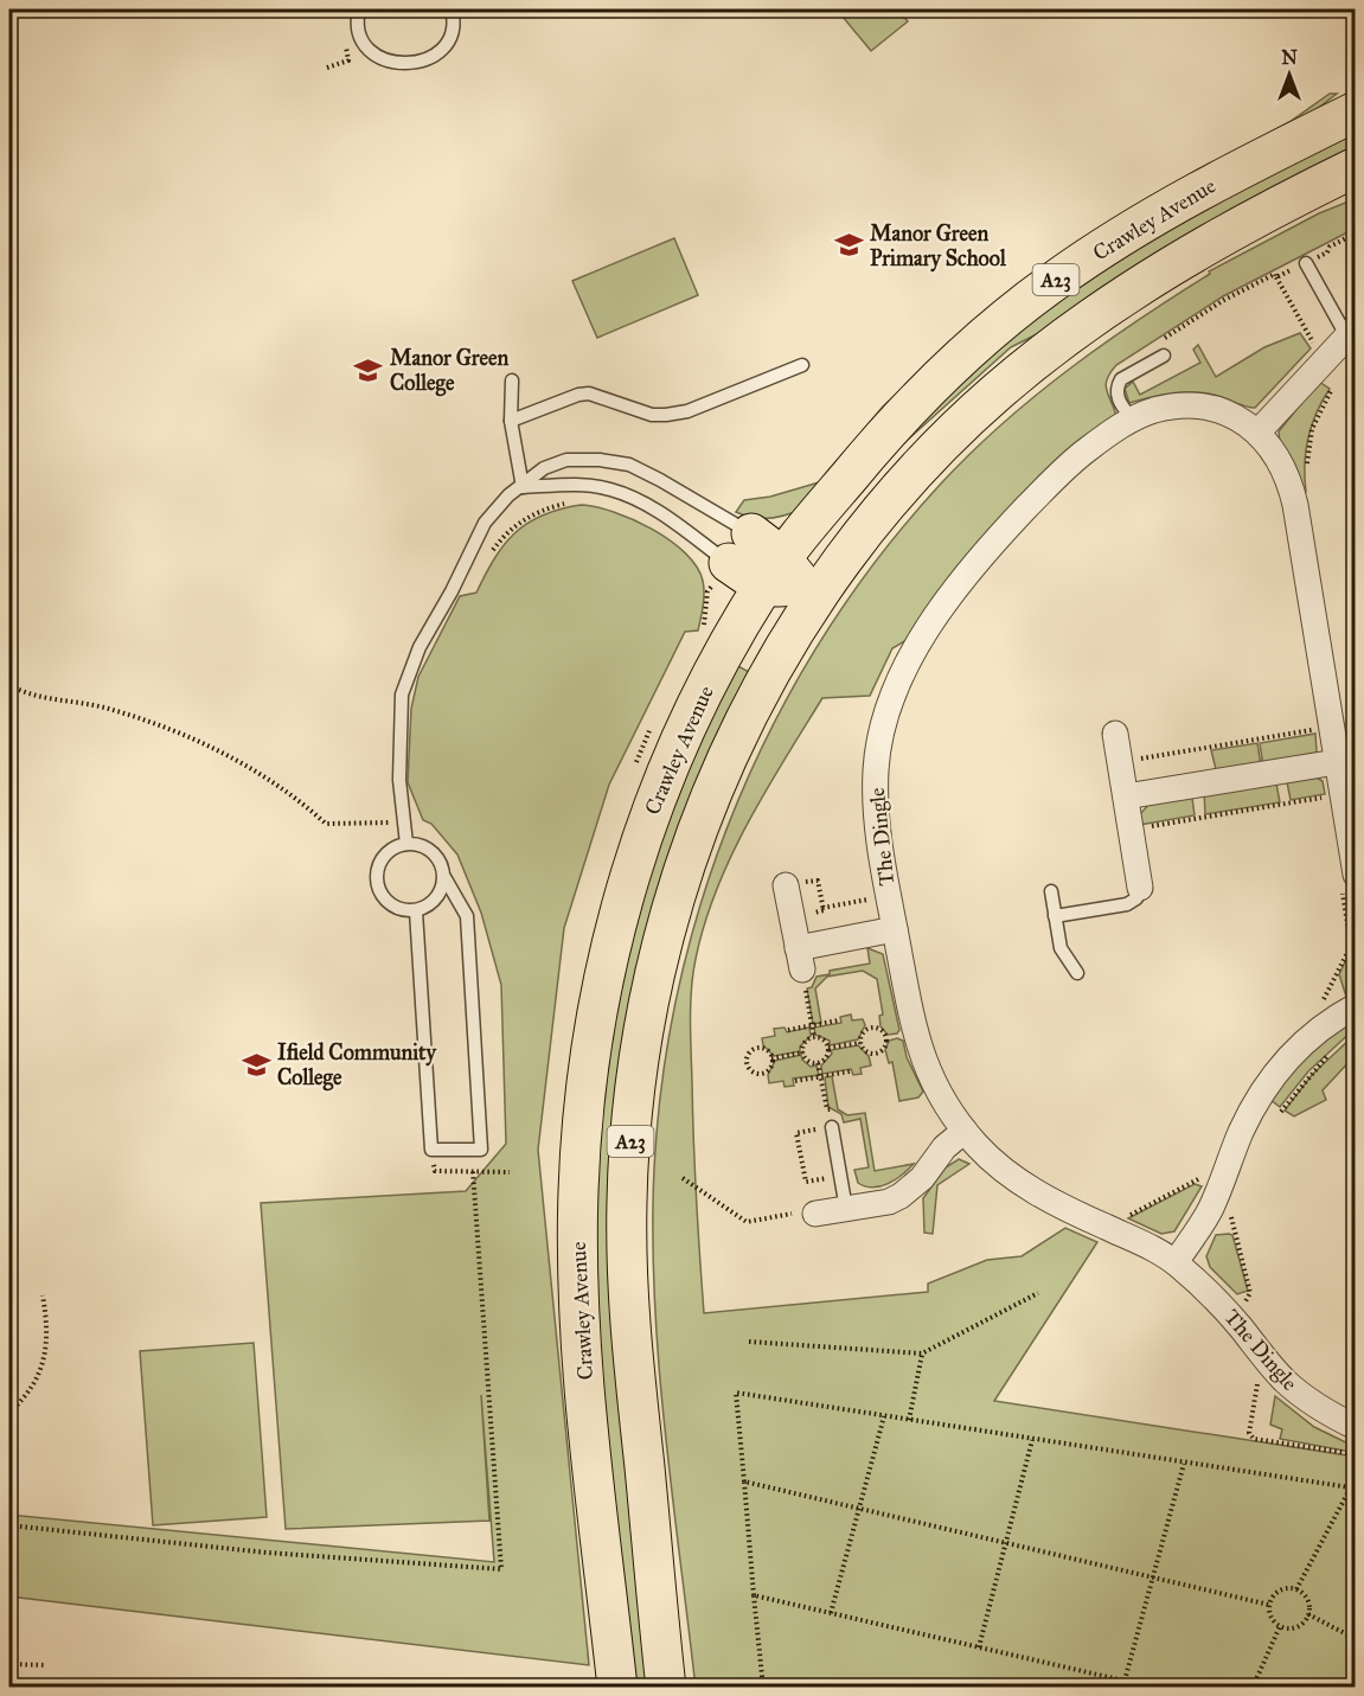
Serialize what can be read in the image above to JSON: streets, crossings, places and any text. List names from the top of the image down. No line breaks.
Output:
{"streets":{"main road":["Crawley Avenue","A23"],"street":["The Dingle"]},"places":{"school or university":["Manor Green Primary School","Manor Green College","Ifield Community College"]},"north":"top"}
